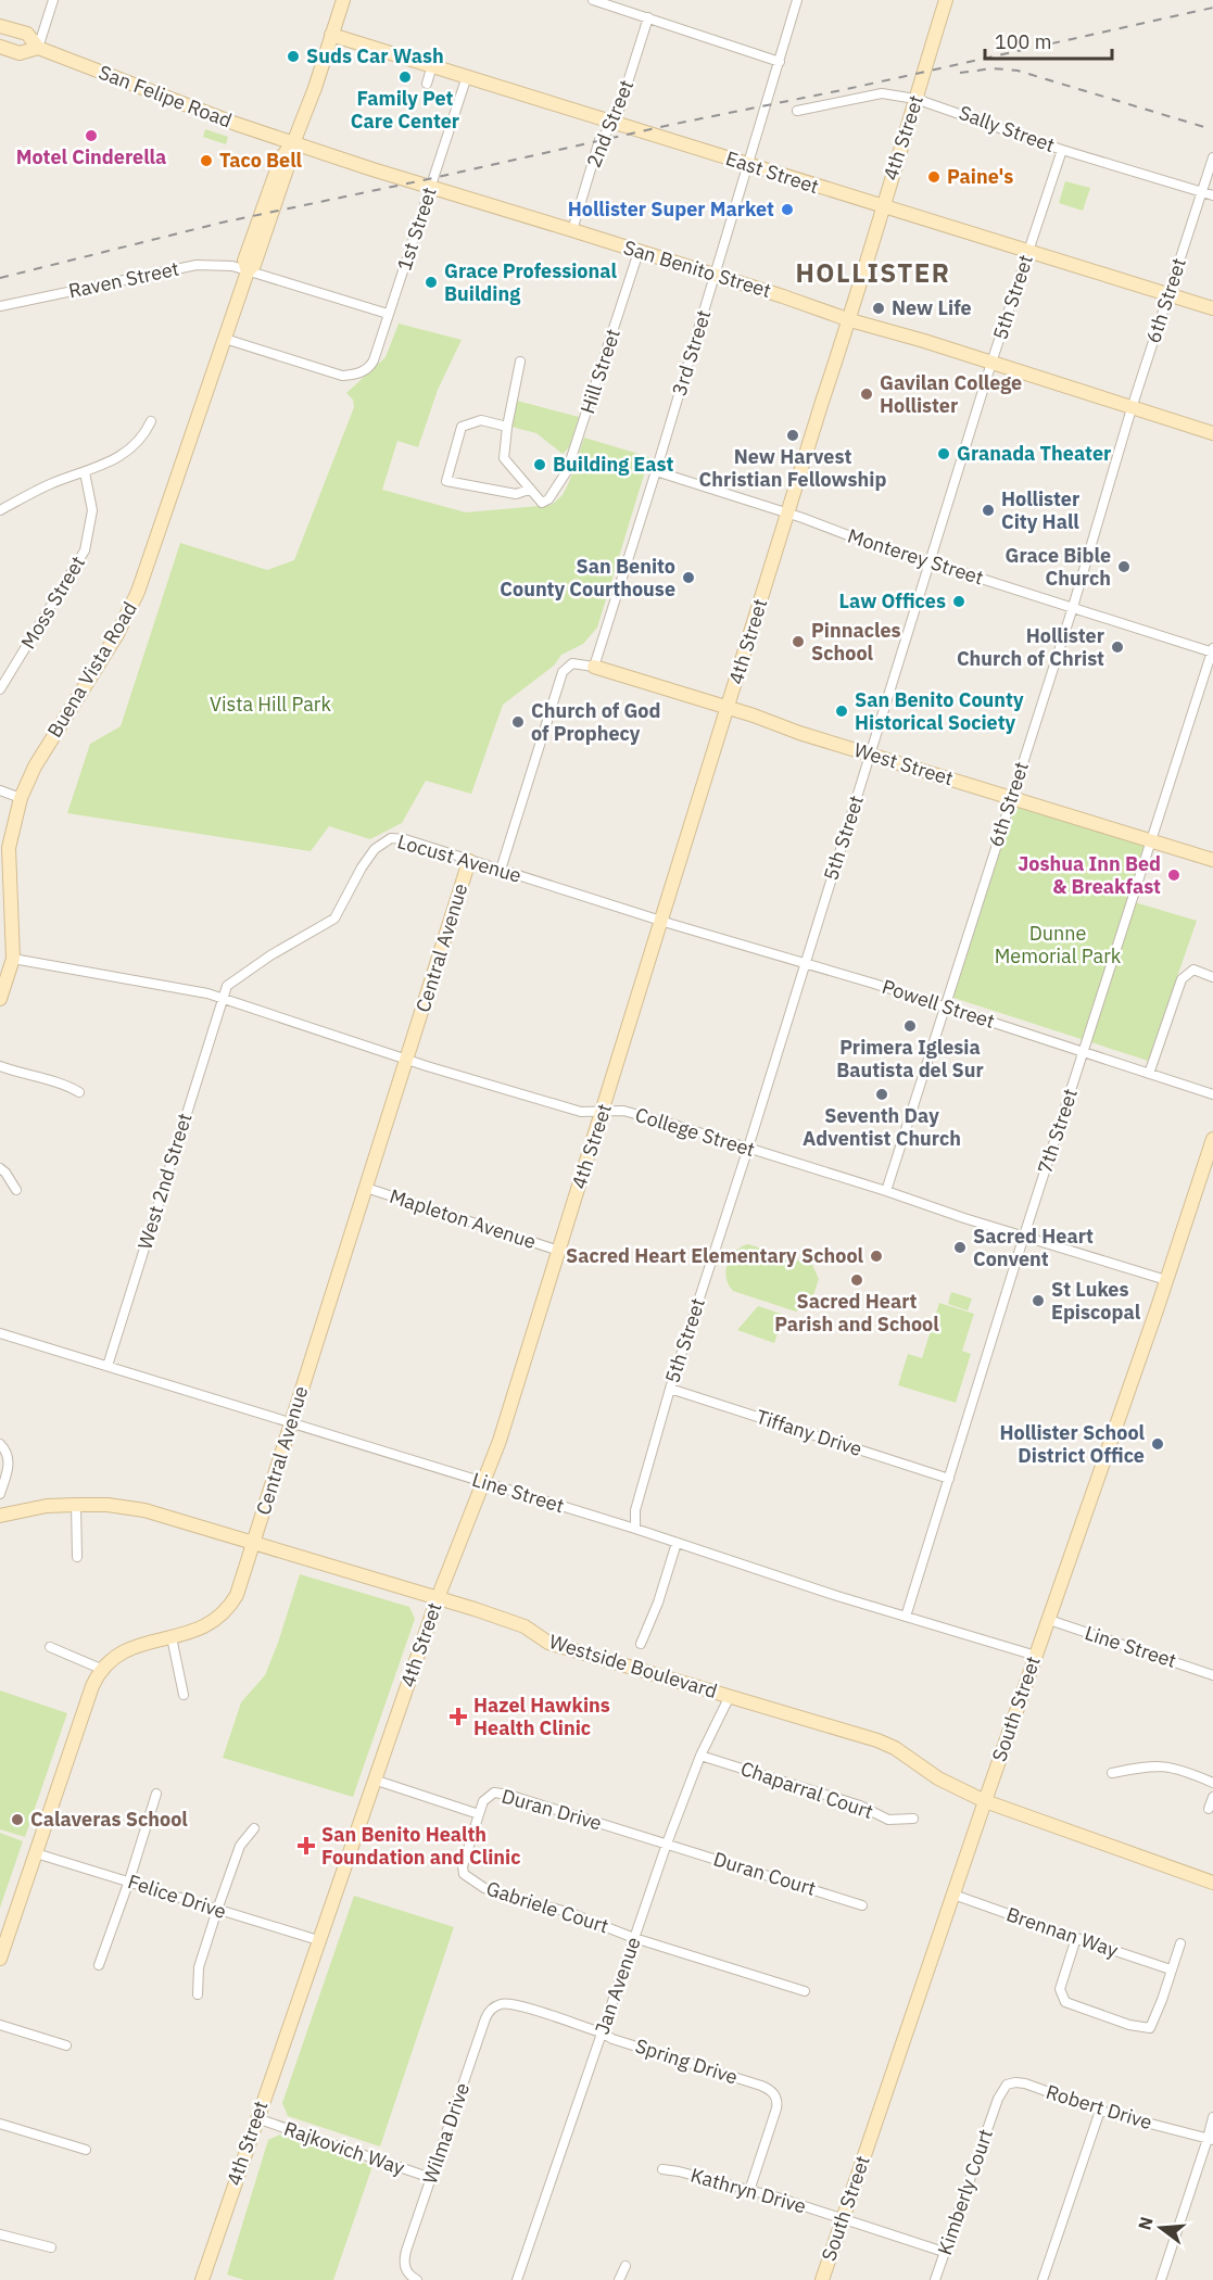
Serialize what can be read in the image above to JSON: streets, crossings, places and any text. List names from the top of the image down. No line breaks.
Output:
{"streets":{"street":["San Felipe Road","2nd Street","Sally Street","4th Street","East Street","1st Street","San Benito Street","Raven Street","5th Street","6th Street","3rd Street","Hill Street","Monterey Street","Moss Street","Buena Vista Road","West Street","Locust Avenue","Central Avenue","Powell Street","7th Street","College Street","West 2nd Street","Mapleton Avenue","Tiffany Drive","Line Street","Westside Boulevard","South Street","Chaparral Court","Duran Drive","Duran Court","Felice Drive","Gabriele Court","Brennan Way","Jan Avenue","Spring Drive","Robert Drive","Wilma Drive","Rajkovich Way","Kathryn Drive","Kimberly Court"]},"crossings":[["San Felipe Road","San Benito Street"],["San Felipe Road","Buena Vista Road"],["2nd Street","East Street"],["2nd Street","San Benito Street"],["Sally Street","4th Street"],["Sally Street","5th Street"],["Sally Street","6th Street"],["4th Street","East Street"],["4th Street","San Benito Street"],["4th Street","Monterey Street"],["4th Street","West Street"],["4th Street","Locust Avenue"],["4th Street","Powell Street"],["4th Street","College Street"],["4th Street","Mapleton Avenue"],["4th Street","Line Street"],["4th Street","Westside Boulevard"],["4th Street","Duran Drive"],["4th Street","Felice Drive"],["4th Street","Rajkovich Way"],["East Street","1st Street"],["East Street","5th Street"],["East Street","6th Street"],["East Street","3rd Street"],["East Street","Buena Vista Road"],["1st Street","San Benito Street"],["1st Street","Raven Street"],["1st Street","Buena Vista Road"],["San Benito Street","5th Street"],["San Benito Street","6th Street"],["San Benito Street","3rd Street"],["San Benito Street","Hill Street"],["San Benito Street","Buena Vista Road"],["Raven Street","Buena Vista Road"],["5th Street","Monterey Street"],["5th Street","West Street"],["5th Street","Powell Street"],["5th Street","College Street"],["5th Street","Tiffany Drive"],["5th Street","Line Street"],["6th Street","Monterey Street"],["6th Street","West Street"],["6th Street","Powell Street"],["6th Street","College Street"],["3rd Street","Monterey Street"],["3rd Street","West Street"],["Monterey Street","7th Street"],["West Street","7th Street"],["Locust Avenue","Central Avenue"],["Locust Avenue","Powell Street"],["Locust Avenue","College Street"],["Locust Avenue","West 2nd Street"],["Central Avenue","College Street"],["Central Avenue","Mapleton Avenue"],["Central Avenue","Line Street"],["Central Avenue","Westside Boulevard"],["Central Avenue","Felice Drive"],["Powell Street","7th Street"],["7th Street","College Street"],["7th Street","Tiffany Drive"],["7th Street","Line Street"],["College Street","West 2nd Street"],["College Street","South Street"],["West 2nd Street","Line Street"],["Line Street","South Street"],["Westside Boulevard","South Street"],["Westside Boulevard","Jan Avenue"],["South Street","Brennan Way"],["South Street","Kathryn Drive"],["Chaparral Court","Jan Avenue"],["Duran Drive","Duran Court"],["Duran Drive","Gabriele Court"],["Duran Drive","Jan Avenue"],["Duran Court","Jan Avenue"],["Gabriele Court","Jan Avenue"],["Jan Avenue","Spring Drive"],["Spring Drive","Wilma Drive"],["Spring Drive","Kathryn Drive"],["Robert Drive","Kimberly Court"],["Wilma Drive","Rajkovich Way"],["Kathryn Drive","Kimberly Court"]],"districts":["HOLLISTER"],"parks":["Vista Hill Park","Dunne Memorial Park"],"places":{"other":["Suds Car Wash","Family Pet Care Center","Motel Cinderella","Taco Bell","Paine's","Hollister Super Market","Grace Professional Building","New Life","Gavilan College Hollister","New Harvest Christian Fellowship","Granada Theater","Building East","Hollister City Hall","Grace Bible Church","San Benito County Courthouse","Law Offices","Pinnacles School","Hollister Church of Christ","San Benito County Historical Society","Church of God of Prophecy","Joshua Inn Bed & Breakfast","Primera Iglesia Bautista del Sur","Seventh Day Adventist Church","Sacred Heart Convent","Sacred Heart Elementary School","Sacred Heart Parish and School","St Lukes Episcopal","Hollister School District Office","Calaveras School"],"health":["Hazel Hawkins Health Clinic","San Benito Health Foundation and Clinic"]},"scale_bar":"100 m","north":"left"}
